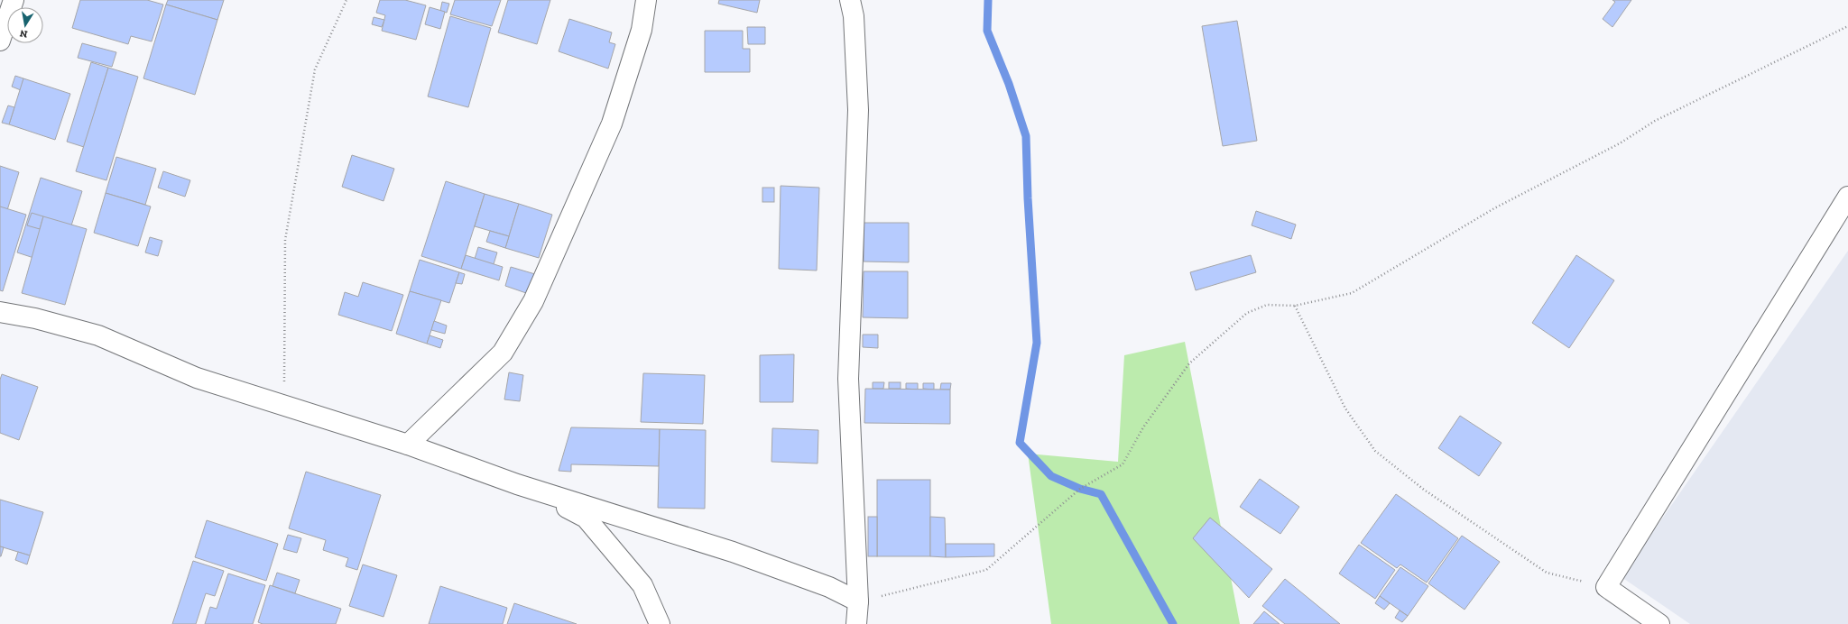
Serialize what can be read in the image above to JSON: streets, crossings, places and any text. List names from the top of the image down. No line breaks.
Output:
{"north":"bottom"}
